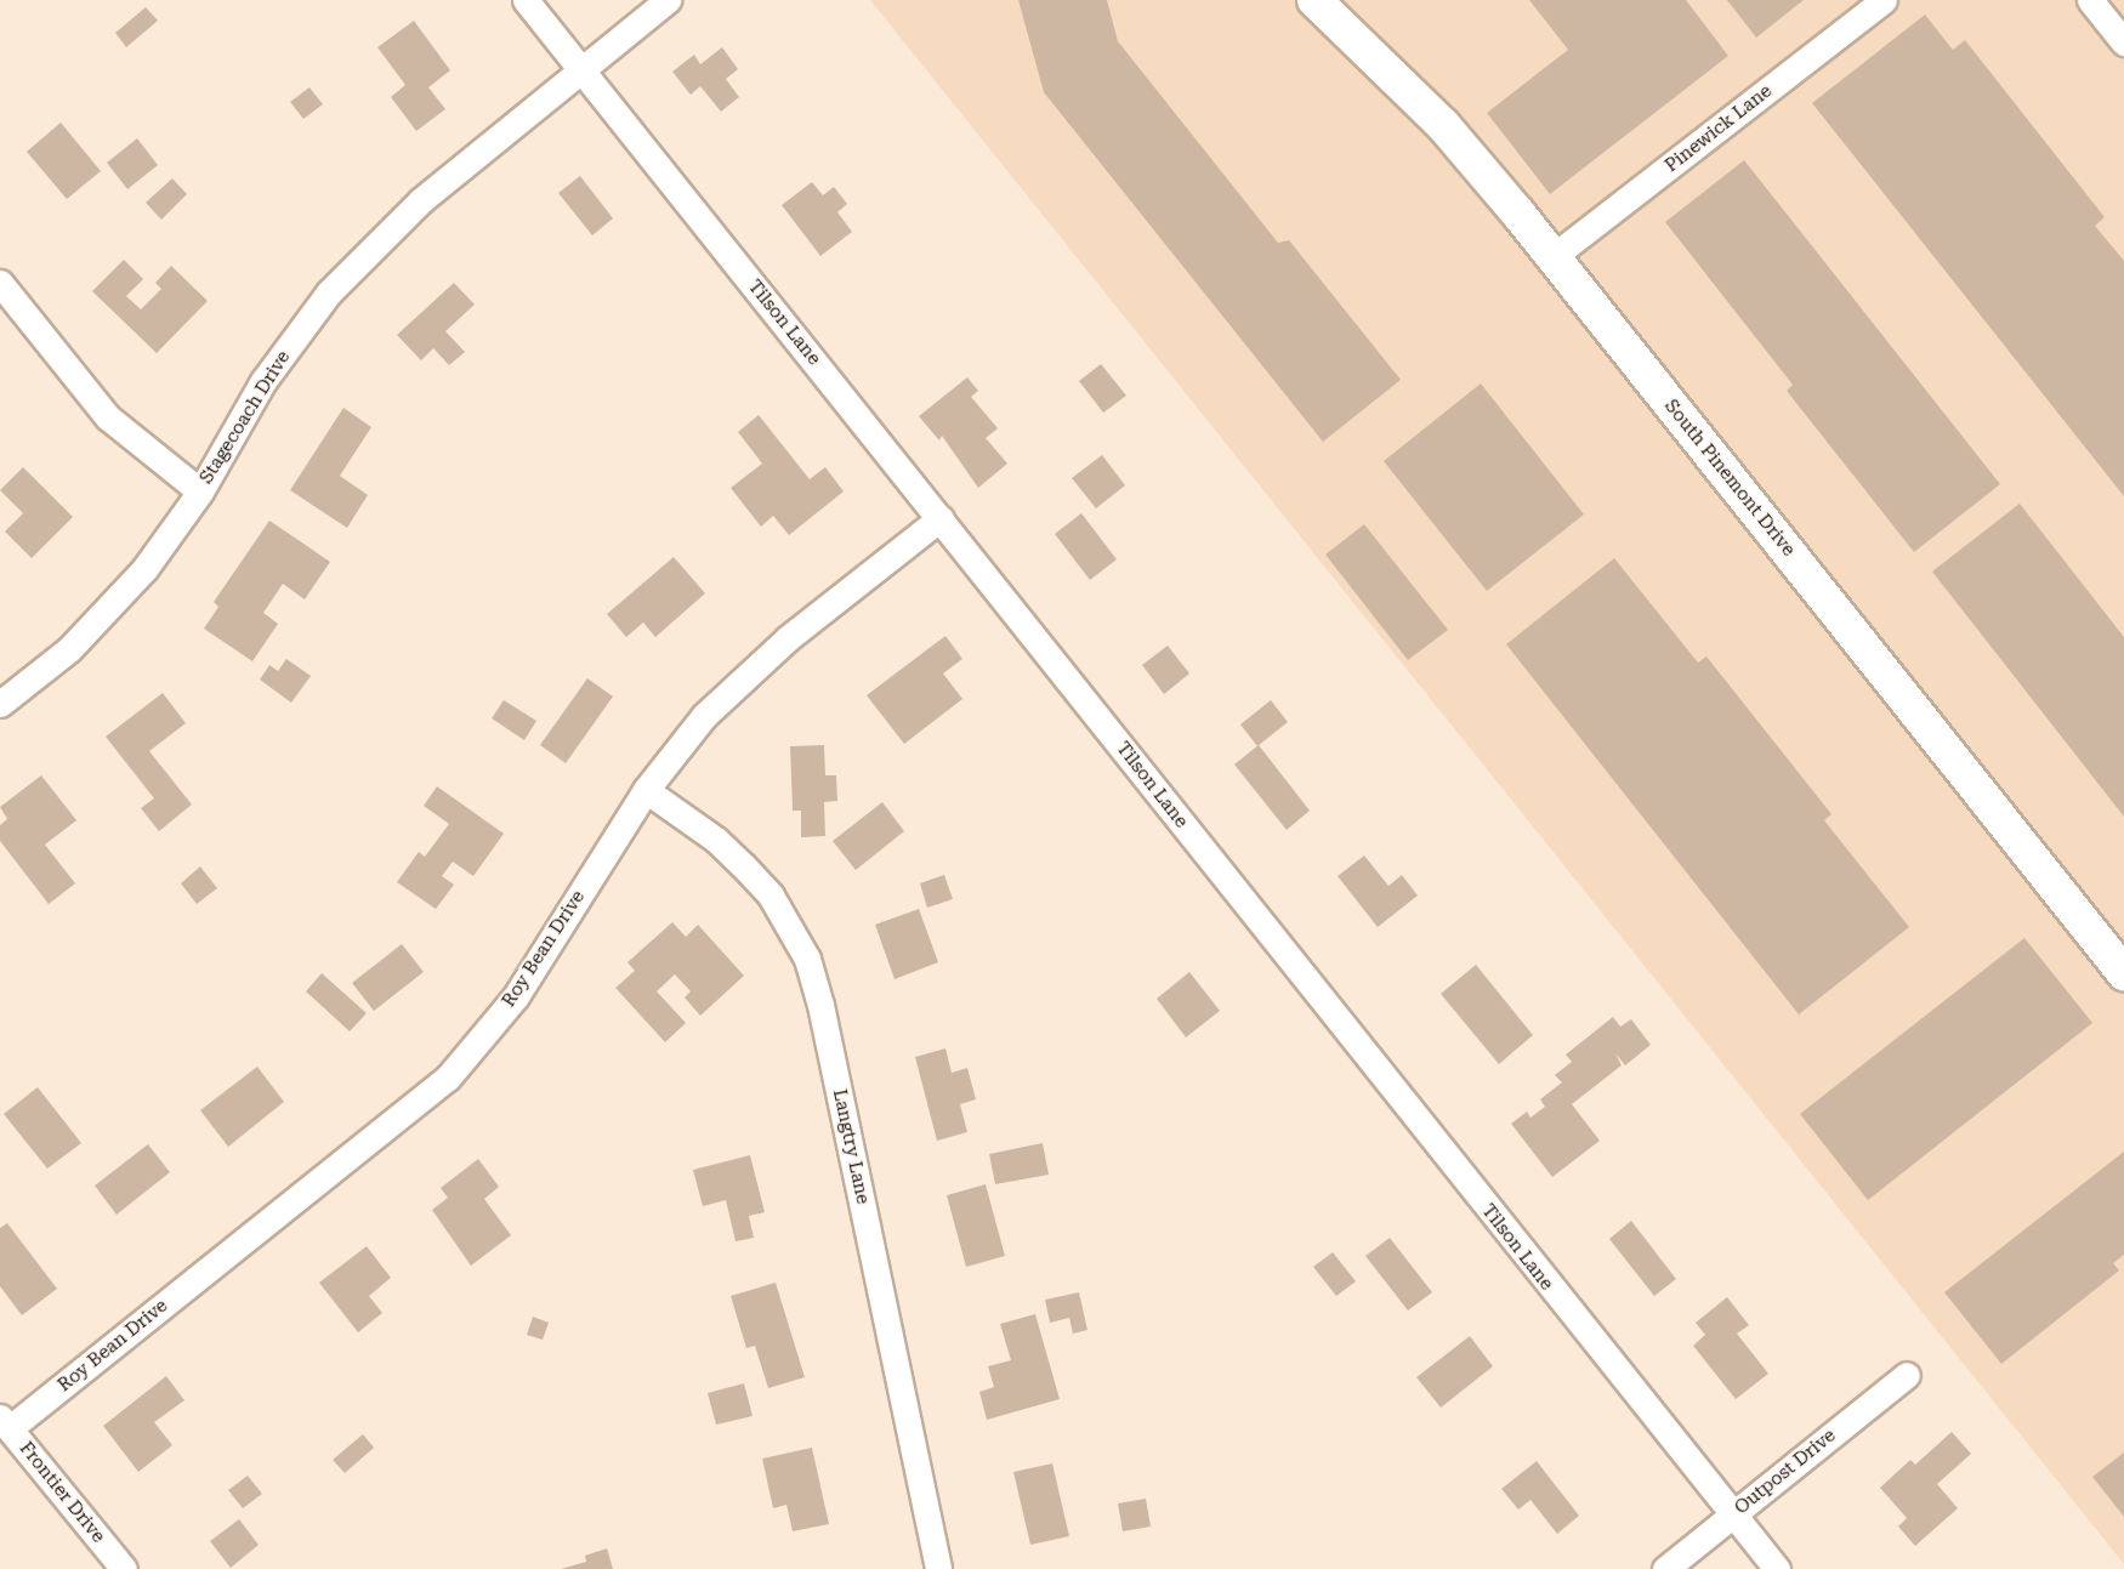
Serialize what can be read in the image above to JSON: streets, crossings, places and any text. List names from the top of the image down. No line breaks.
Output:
{"streets":{"street":["Pinewick Lane","Tilson Lane","Stagecoach Drive","South Pinemont Drive","Roy Bean Drive","Langtry Lane","Outpost Drive","Frontier Drive"]},"crossings":[["Pinewick Lane","South Pinemont Drive"],["Tilson Lane","Stagecoach Drive"],["Tilson Lane","Roy Bean Drive"],["Tilson Lane","Outpost Drive"],["Roy Bean Drive","Langtry Lane"],["Roy Bean Drive","Frontier Drive"]]}
